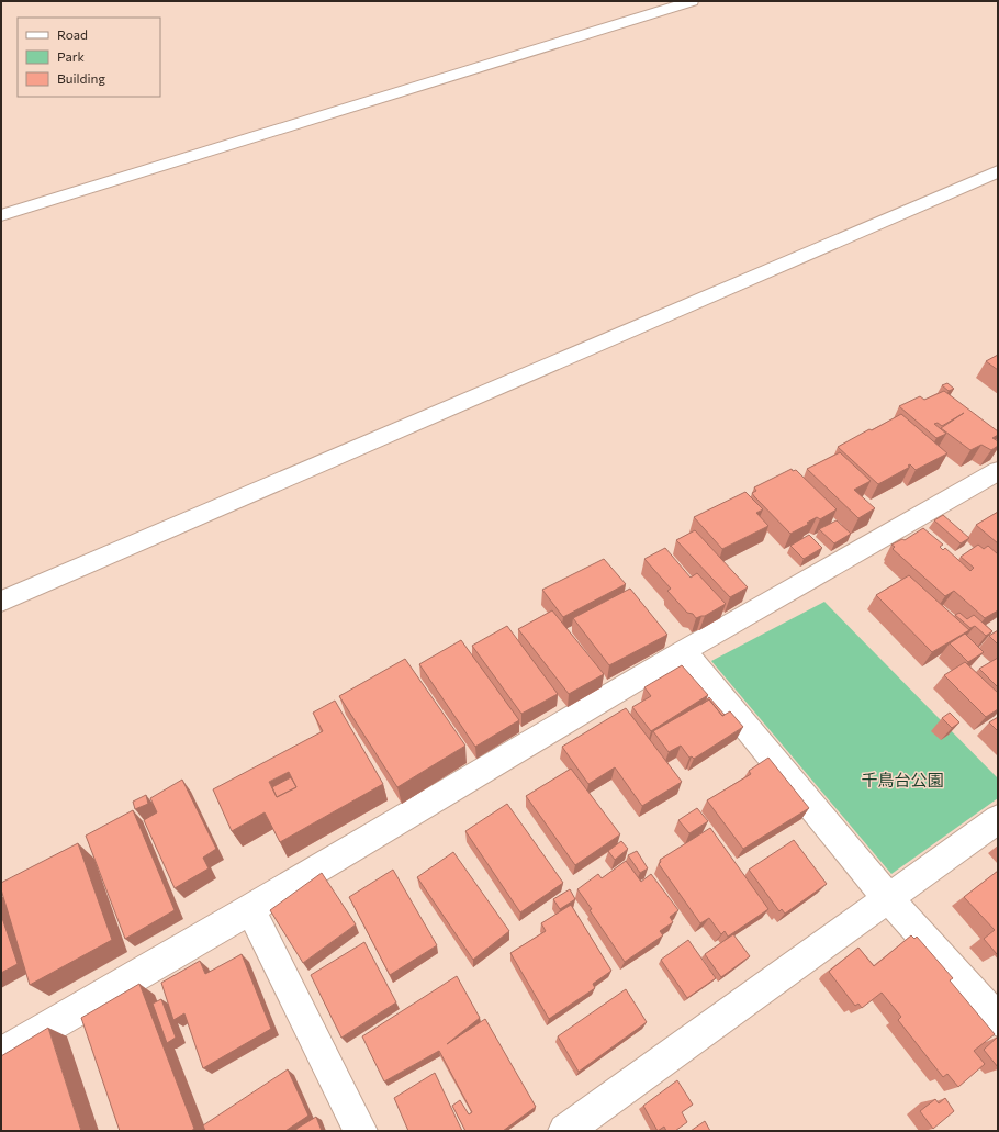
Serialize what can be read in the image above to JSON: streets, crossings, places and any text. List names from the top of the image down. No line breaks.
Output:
{"parks":["千鳥台公園"],"legend":["Road","Park","Building"]}
